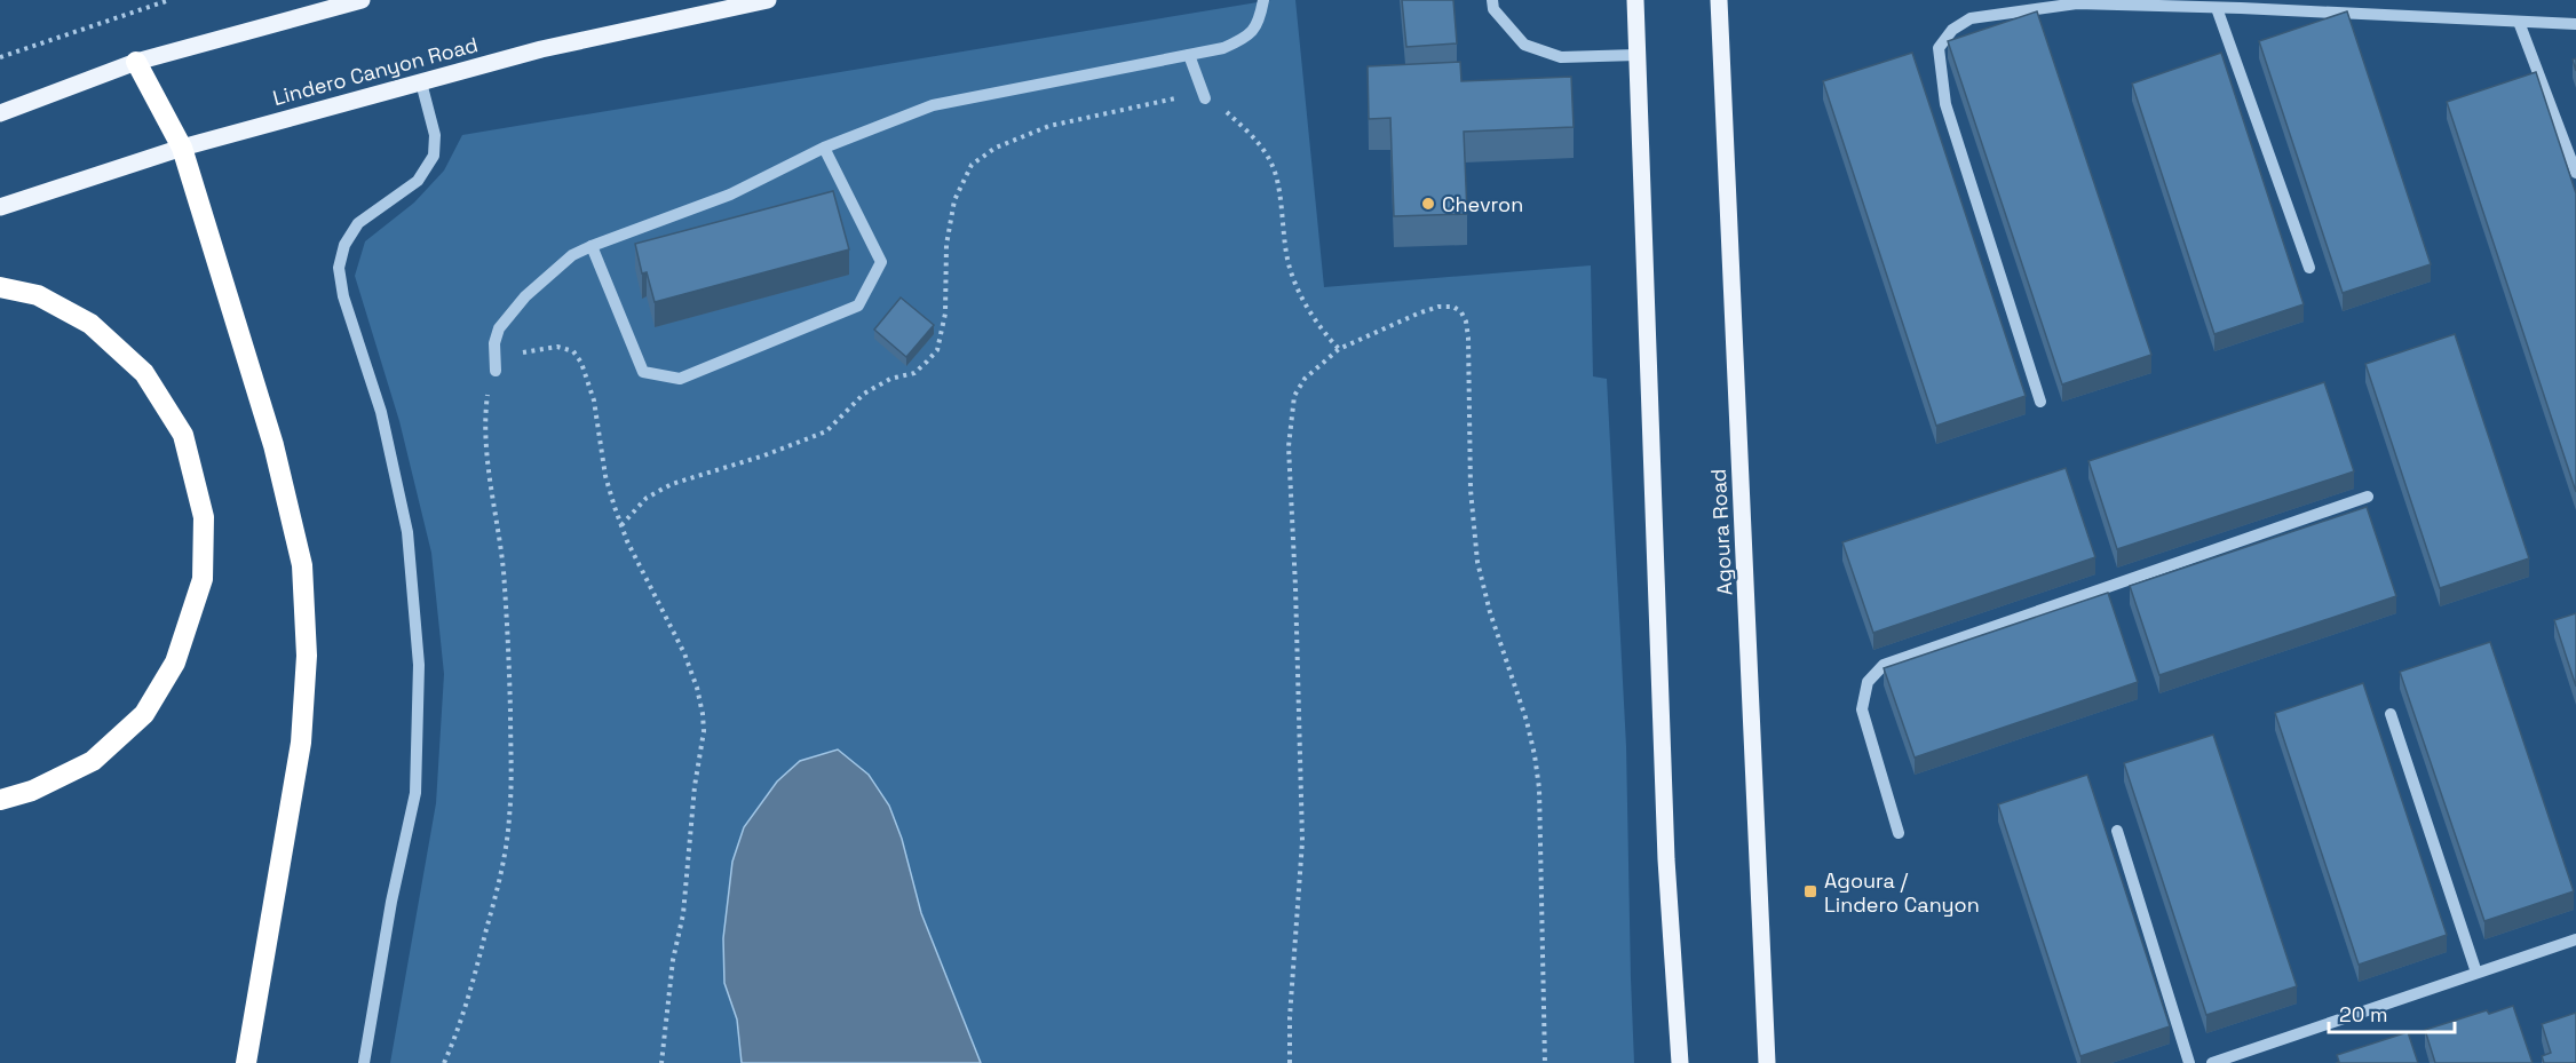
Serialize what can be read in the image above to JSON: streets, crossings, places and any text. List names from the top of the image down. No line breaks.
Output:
{"streets":{"main road":["Lindero Canyon Road","Agoura Road"]},"places":{"other":["Chevron"],"transit":["Agoura / Lindero Canyon"]},"scale_bar":"20 m"}
